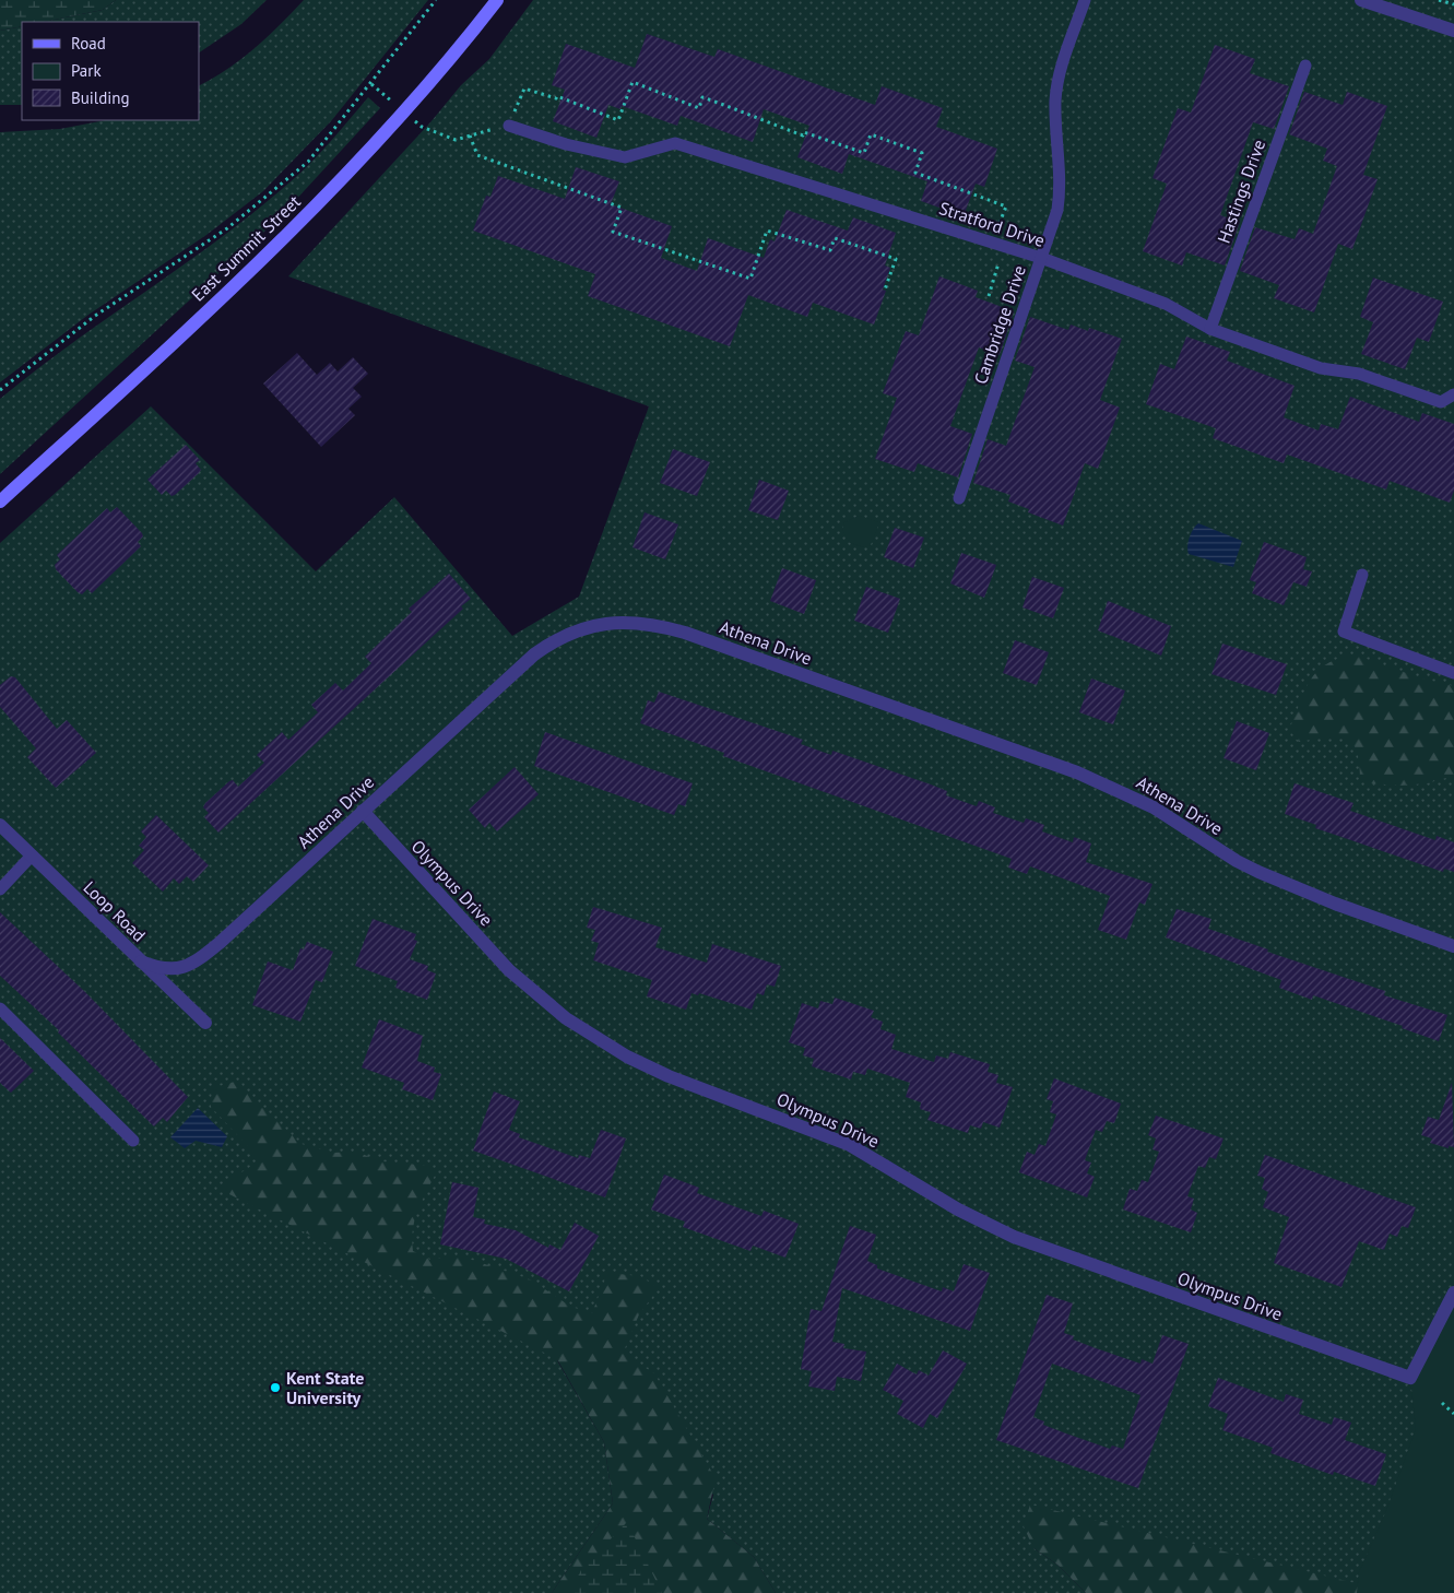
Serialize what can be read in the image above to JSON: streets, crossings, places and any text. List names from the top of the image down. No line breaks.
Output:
{"streets":{"main road":["East Summit Street"],"street":["Athena Drive","Olympus Drive","Loop Road"],"lane":["Hastings Drive","Stratford Drive","Cambridge Drive"]},"crossings":[["Hastings Drive","Stratford Drive"],["Stratford Drive","Cambridge Drive"],["Athena Drive","Olympus Drive"],["Athena Drive","Loop Road"]],"places":["Kent State University"],"legend":["Road","Park","Building"]}
